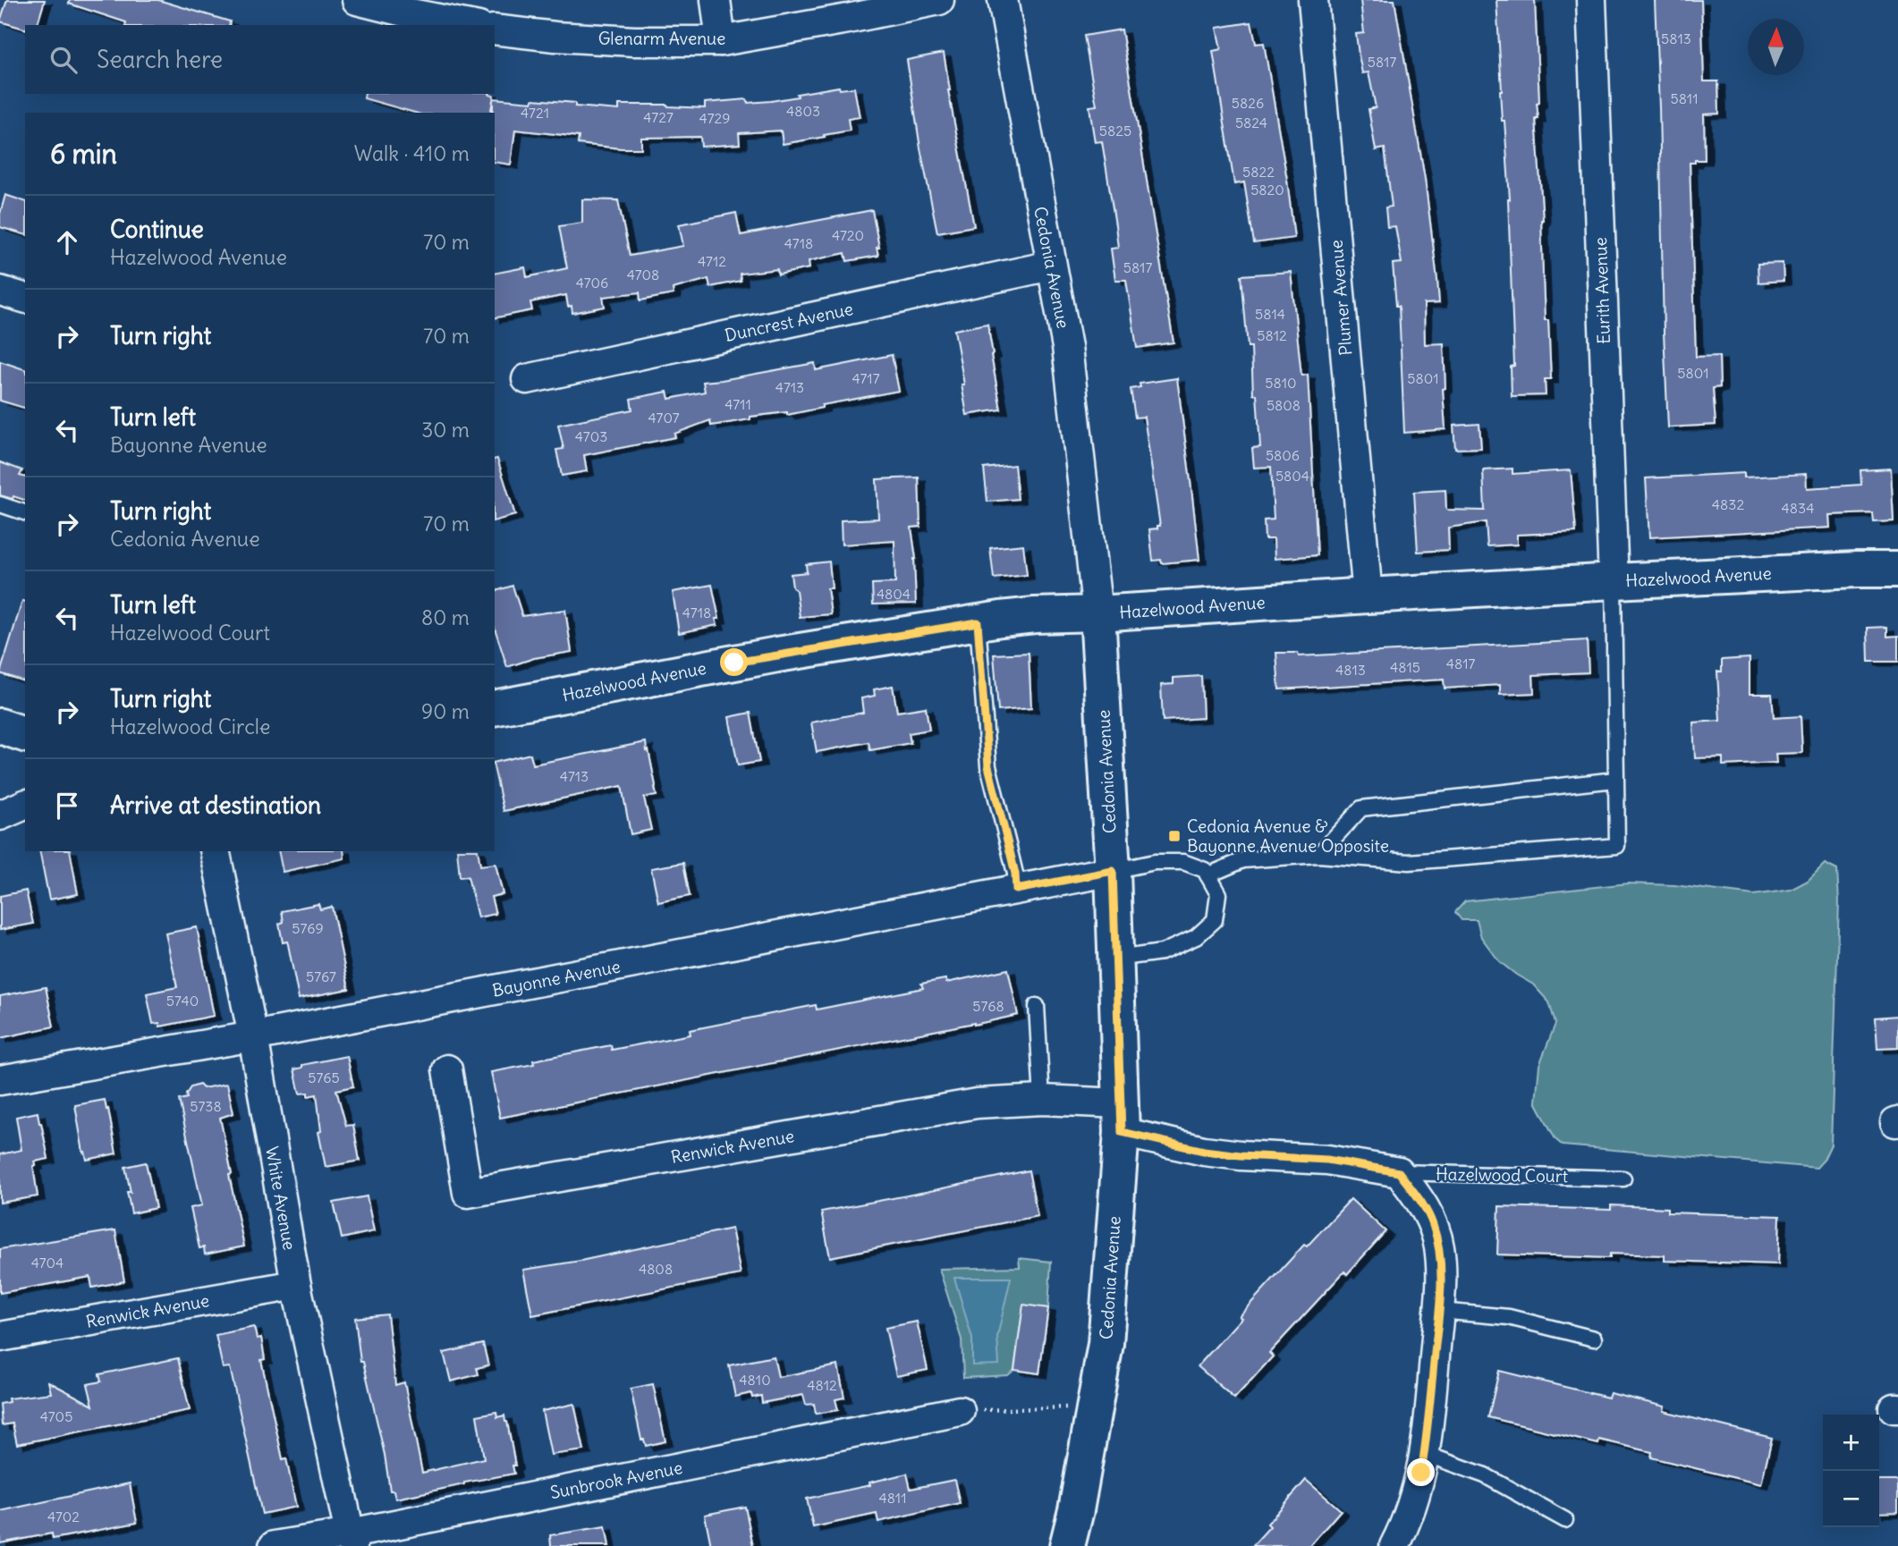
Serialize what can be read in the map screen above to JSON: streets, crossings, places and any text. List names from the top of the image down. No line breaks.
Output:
{"streets":{"street":["Glenarm Avenue","Cedonia Avenue","Eurith Avenue","Plumer Avenue","Duncrest Avenue","Hazelwood Avenue","Bayonne Avenue","Renwick Avenue","Hazelwood Court","White Avenue","Sunbrook Avenue"]},"crossings":[["Cedonia Avenue","Duncrest Avenue"],["Cedonia Avenue","Hazelwood Avenue"],["Cedonia Avenue","Bayonne Avenue"],["Cedonia Avenue","Renwick Avenue"],["Cedonia Avenue","Hazelwood Court"],["Eurith Avenue","Hazelwood Avenue"],["Plumer Avenue","Hazelwood Avenue"],["Bayonne Avenue","White Avenue"],["Renwick Avenue","Hazelwood Court"],["Renwick Avenue","White Avenue"],["White Avenue","Sunbrook Avenue"]],"places":{"transit":["Cedonia Avenue & Bayonne Avenue Opposite"]},"house_numbers":["5813","5817","5811","5826","4803","4721","4727","4729","5824","5825","5822","5820","4720","4718","4712","5817","4708","4706","5814","5812","5801","4717","5801","5810","4713","4711","5808","4707","4703","5806","5804","4832","4834","4804","4718","4817","4815","4813","4713","5769","5767","5740","5768","5765","5738","4704","4808","4810","4812","4705","4811","4702"],"north":"top","page":{"search":"Search here","heading":["6 min","Walk · 410 m"],"list":[["Continue","Hazelwood Avenue","70 m"],["Turn right","70 m"],["Turn left","Bayonne Avenue","30 m"],["Turn right","Cedonia Avenue","70 m"],["Turn left","Hazelwood Court","80 m"],["Turn right","Hazelwood Circle","90 m"],"Arrive at destination"],"map_buttons":["+","−"]}}
